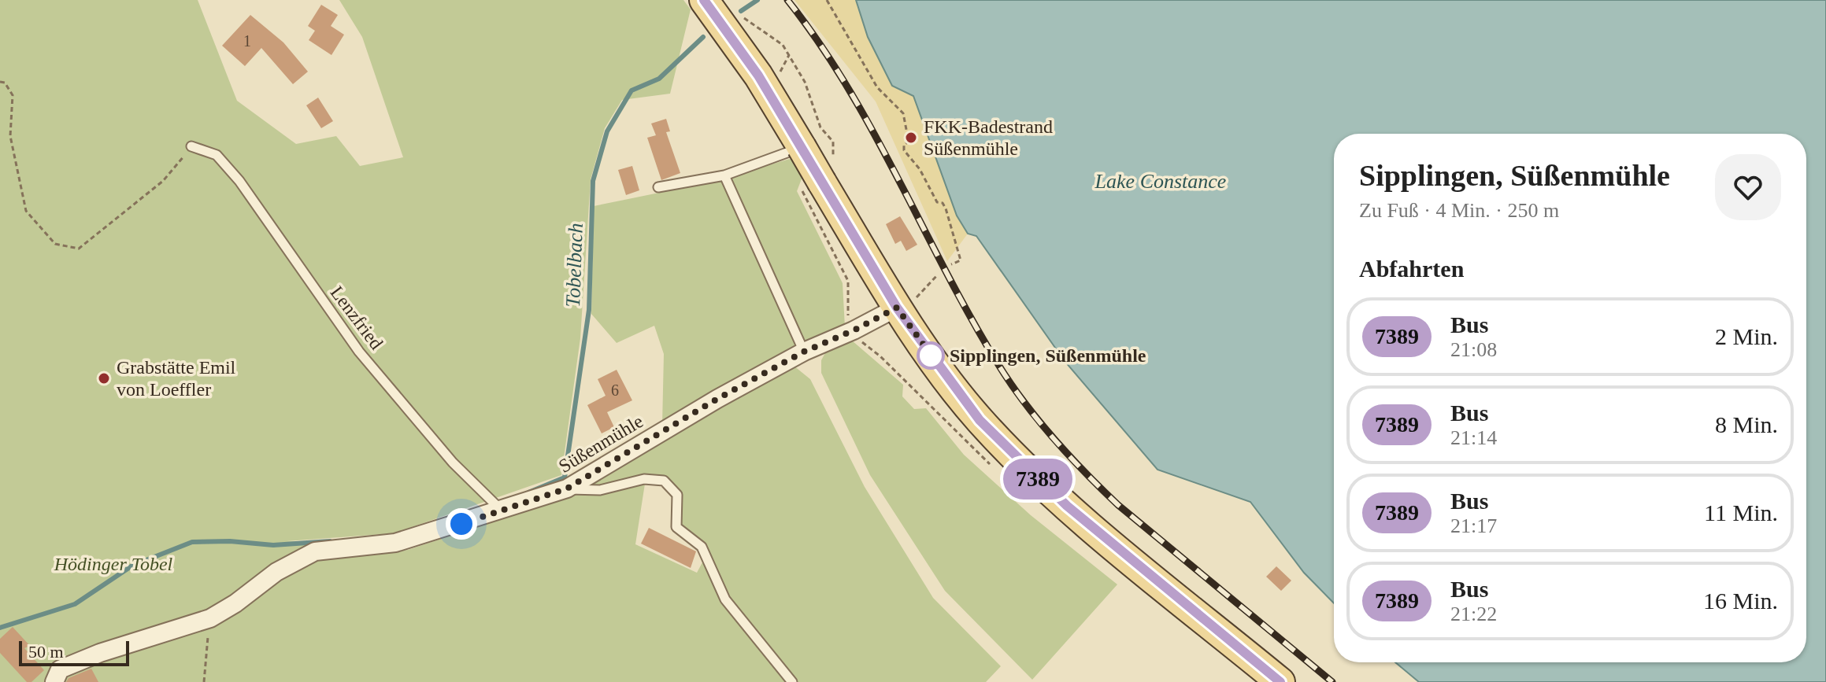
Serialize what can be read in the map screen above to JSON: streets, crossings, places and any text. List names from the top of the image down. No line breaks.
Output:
{"streets":{"street":["Süßenmühle"],"lane":["Lenzfried"]},"crossings":[["Lenzfried","Süßenmühle"]],"water":["Lake Constance","Tobelbach"],"parks":["Hödinger Tobel"],"places":["FKK-Badestrand Süßenmühle","Sipplingen, Süßenmühle","Grabstätte Emil von Loeffler"],"lines":["bus line 7389"],"house_numbers":["1","6"],"scale_bar":"50 m","page":{"on_map":"7389","heading":[["Sipplingen, Süßenmühle","Zu Fuß · 4 Min. · 250 m"],"Abfahrten"],"list":[{"mark":"7389","name":"Bus","note":"21:08","value":"2 Min."},{"mark":"7389","name":"Bus","note":"21:14","value":"8 Min."},{"mark":"7389","name":"Bus","note":"21:17","value":"11 Min."},{"mark":"7389","name":"Bus","note":"21:22","value":"16 Min."}],"scale":"50 m"}}
